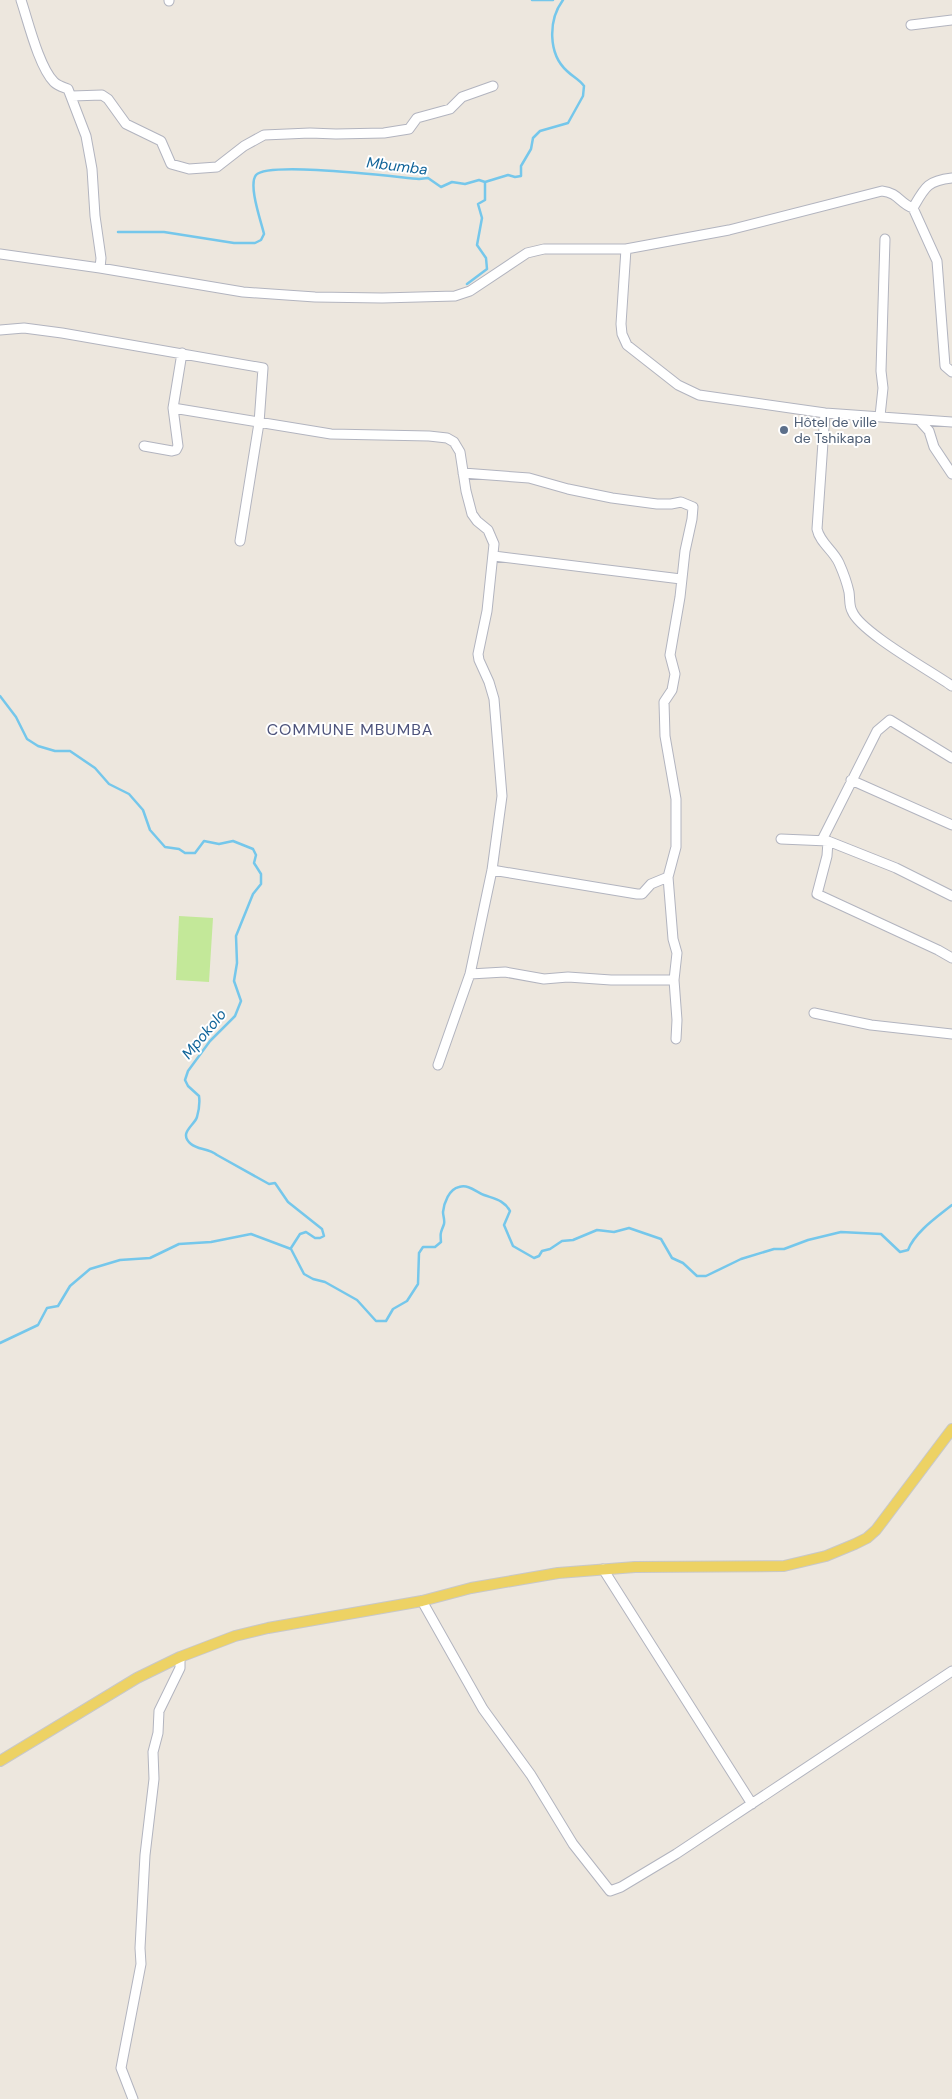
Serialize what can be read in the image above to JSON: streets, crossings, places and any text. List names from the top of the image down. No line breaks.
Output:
{"districts":["COMMUNE MBUMBA"],"water":["Mbumba","Mpokolo"],"places":["Hôtel de ville de Tshikapa"]}
